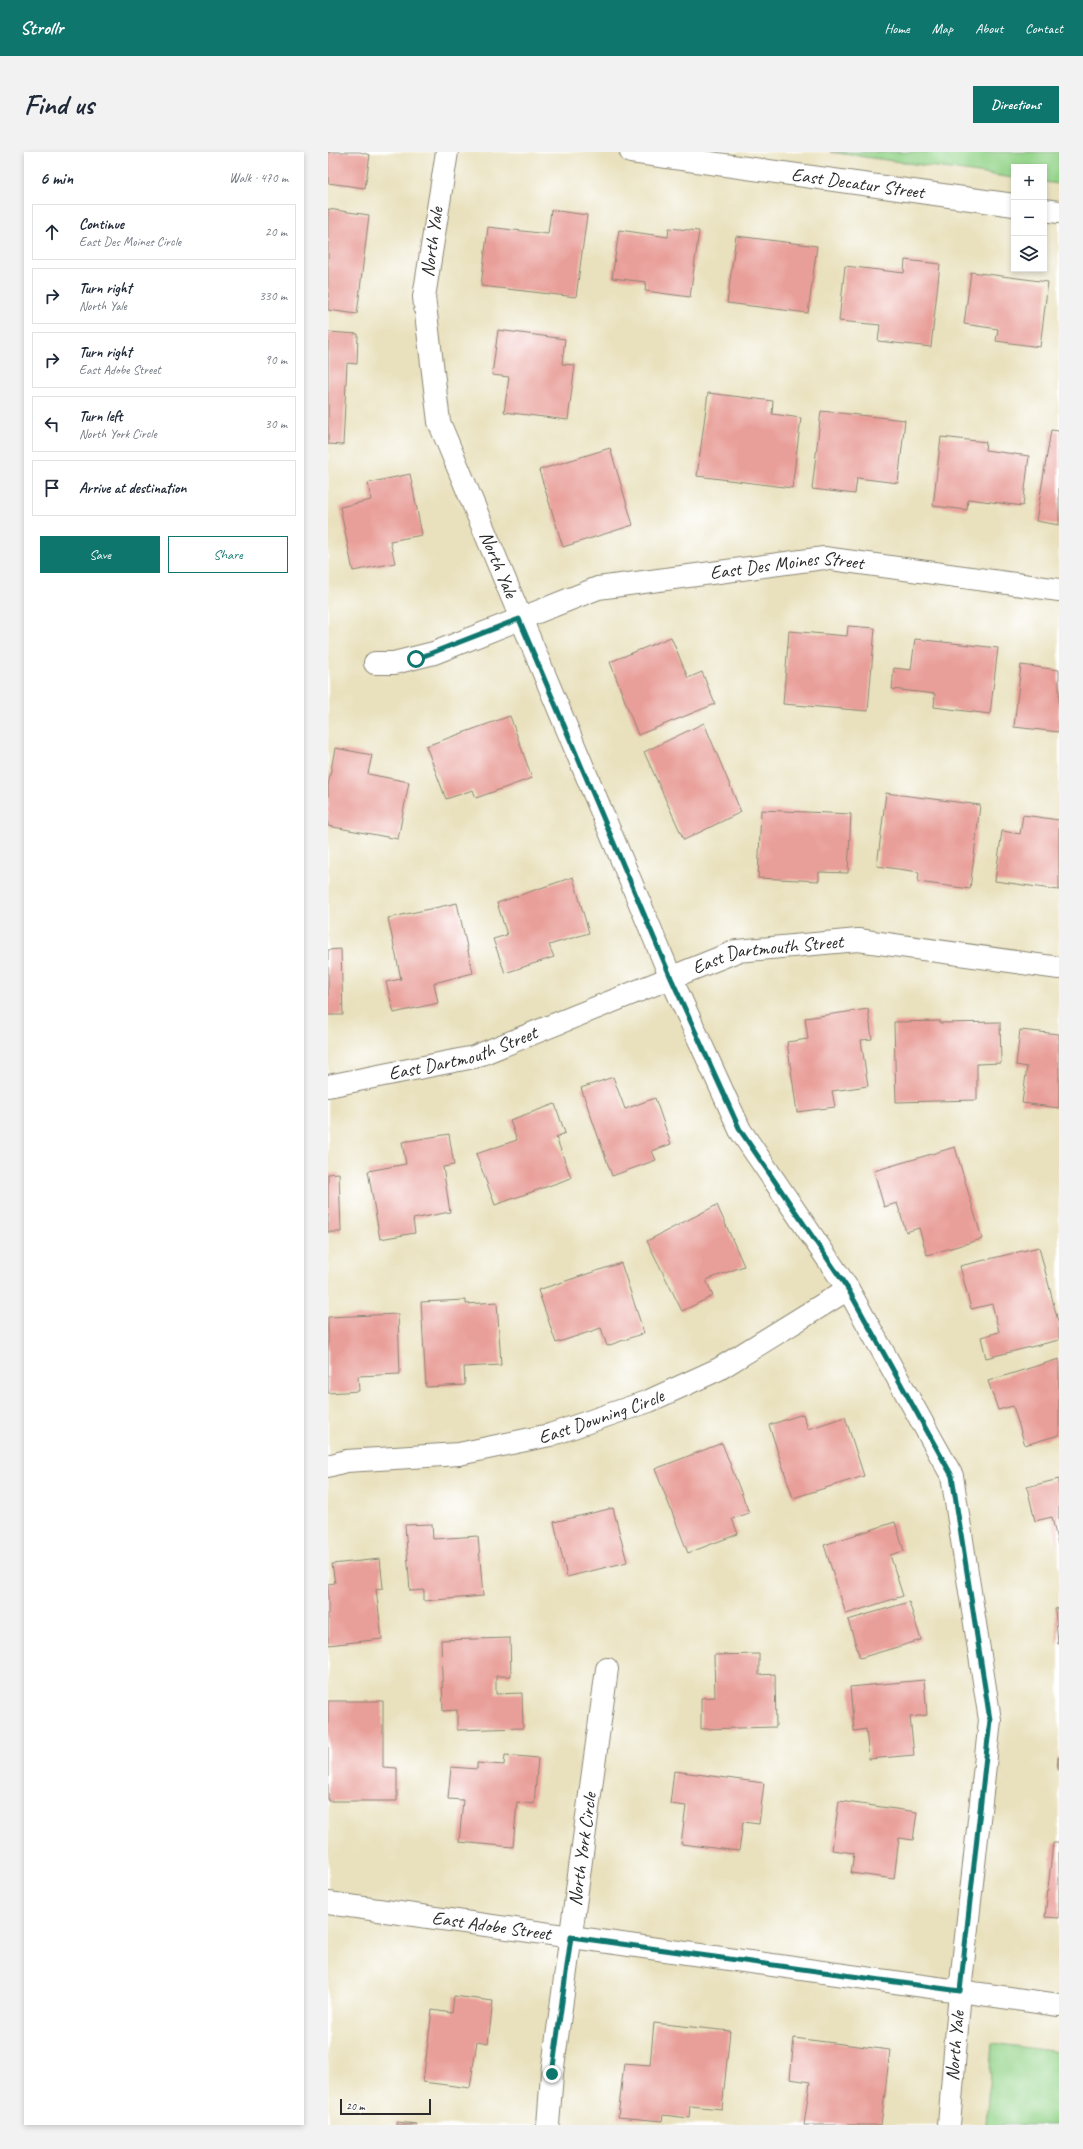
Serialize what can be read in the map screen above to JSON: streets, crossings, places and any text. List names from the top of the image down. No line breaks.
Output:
{"streets":{"street":["East Decatur Street","North Yale","East Des Moines Street","East Dartmouth Street","East Downing Circle","North York Circle","East Adobe Street"]},"crossings":[["North Yale","East Des Moines Street"],["North Yale","East Dartmouth Street"],["North Yale","East Downing Circle"],["North Yale","East Adobe Street"],["North York Circle","East Adobe Street"]],"scale_bar":"20 m","page":{"header":"Strollr","nav":["Home","Map","About","Contact"],"buttons":["Directions",["Save","Share"]],"title":"Find us","heading":["6 min","Walk · 470 m"],"map_buttons":["+","−"],"list":[["Continue","East Des Moines Circle","20 m"],["Turn right","North Yale","330 m"],["Turn right","East Adobe Street","90 m"],["Turn left","North York Circle","30 m"],"Arrive at destination"],"scale":"20 m"}}
